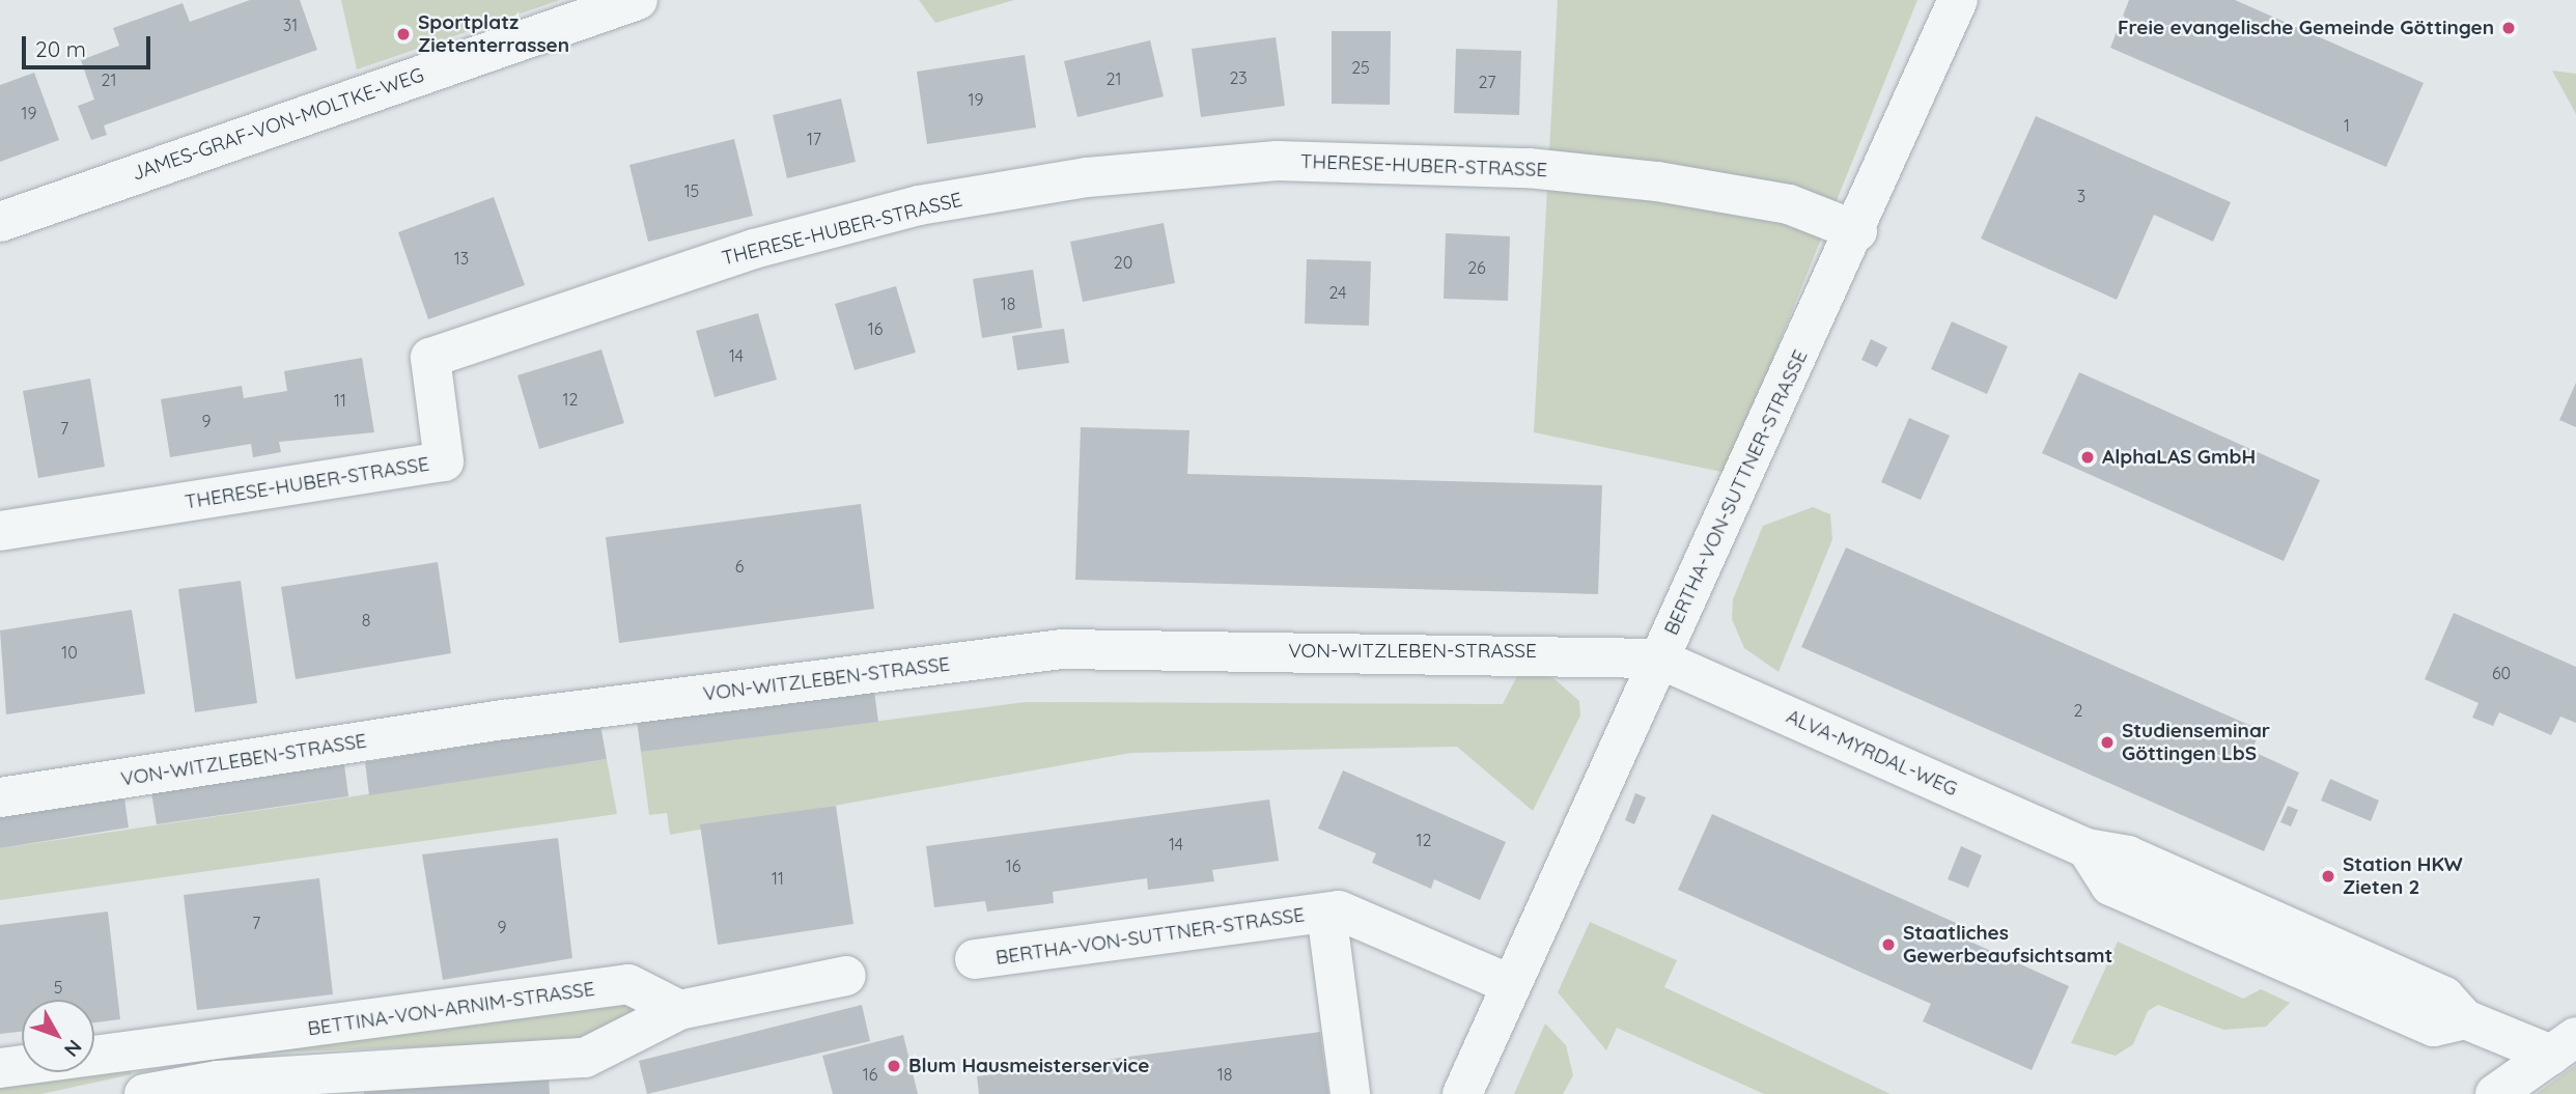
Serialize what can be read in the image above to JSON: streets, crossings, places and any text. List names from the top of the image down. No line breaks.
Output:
{"streets":{"street":["JAMES-GRAF-VON-MOLTKE-WEG","THERESE-HUBER-STRASSE","BERTHA-VON-SUTTNER-STRASSE","VON-WITZLEBEN-STRASSE","ALVA-MYRDAL-WEG","BETTINA-VON-ARNIM-STRASSE"]},"crossings":[["THERESE-HUBER-STRASSE","BERTHA-VON-SUTTNER-STRASSE"],["BERTHA-VON-SUTTNER-STRASSE","VON-WITZLEBEN-STRASSE"],["BERTHA-VON-SUTTNER-STRASSE","ALVA-MYRDAL-WEG"],["VON-WITZLEBEN-STRASSE","ALVA-MYRDAL-WEG"]],"places":["Freie evangelische Gemeinde Göttingen","Sportplatz Zietenterrassen","AlphaLAS GmbH","Studienseminar Göttingen LbS","Station HKW Zieten 2","Staatliches Gewerbeaufsichtsamt","Blum Hausmeisterservice"],"house_numbers":["31","25","23","21","21","27","19","19","1","17","15","3","13","20","26","24","18","16","14","12","11","9","7","6","8","10","60","2","12","14","16","11","7","9","5","16","18"],"scale_bar":"20 m","north":"bottom right"}
